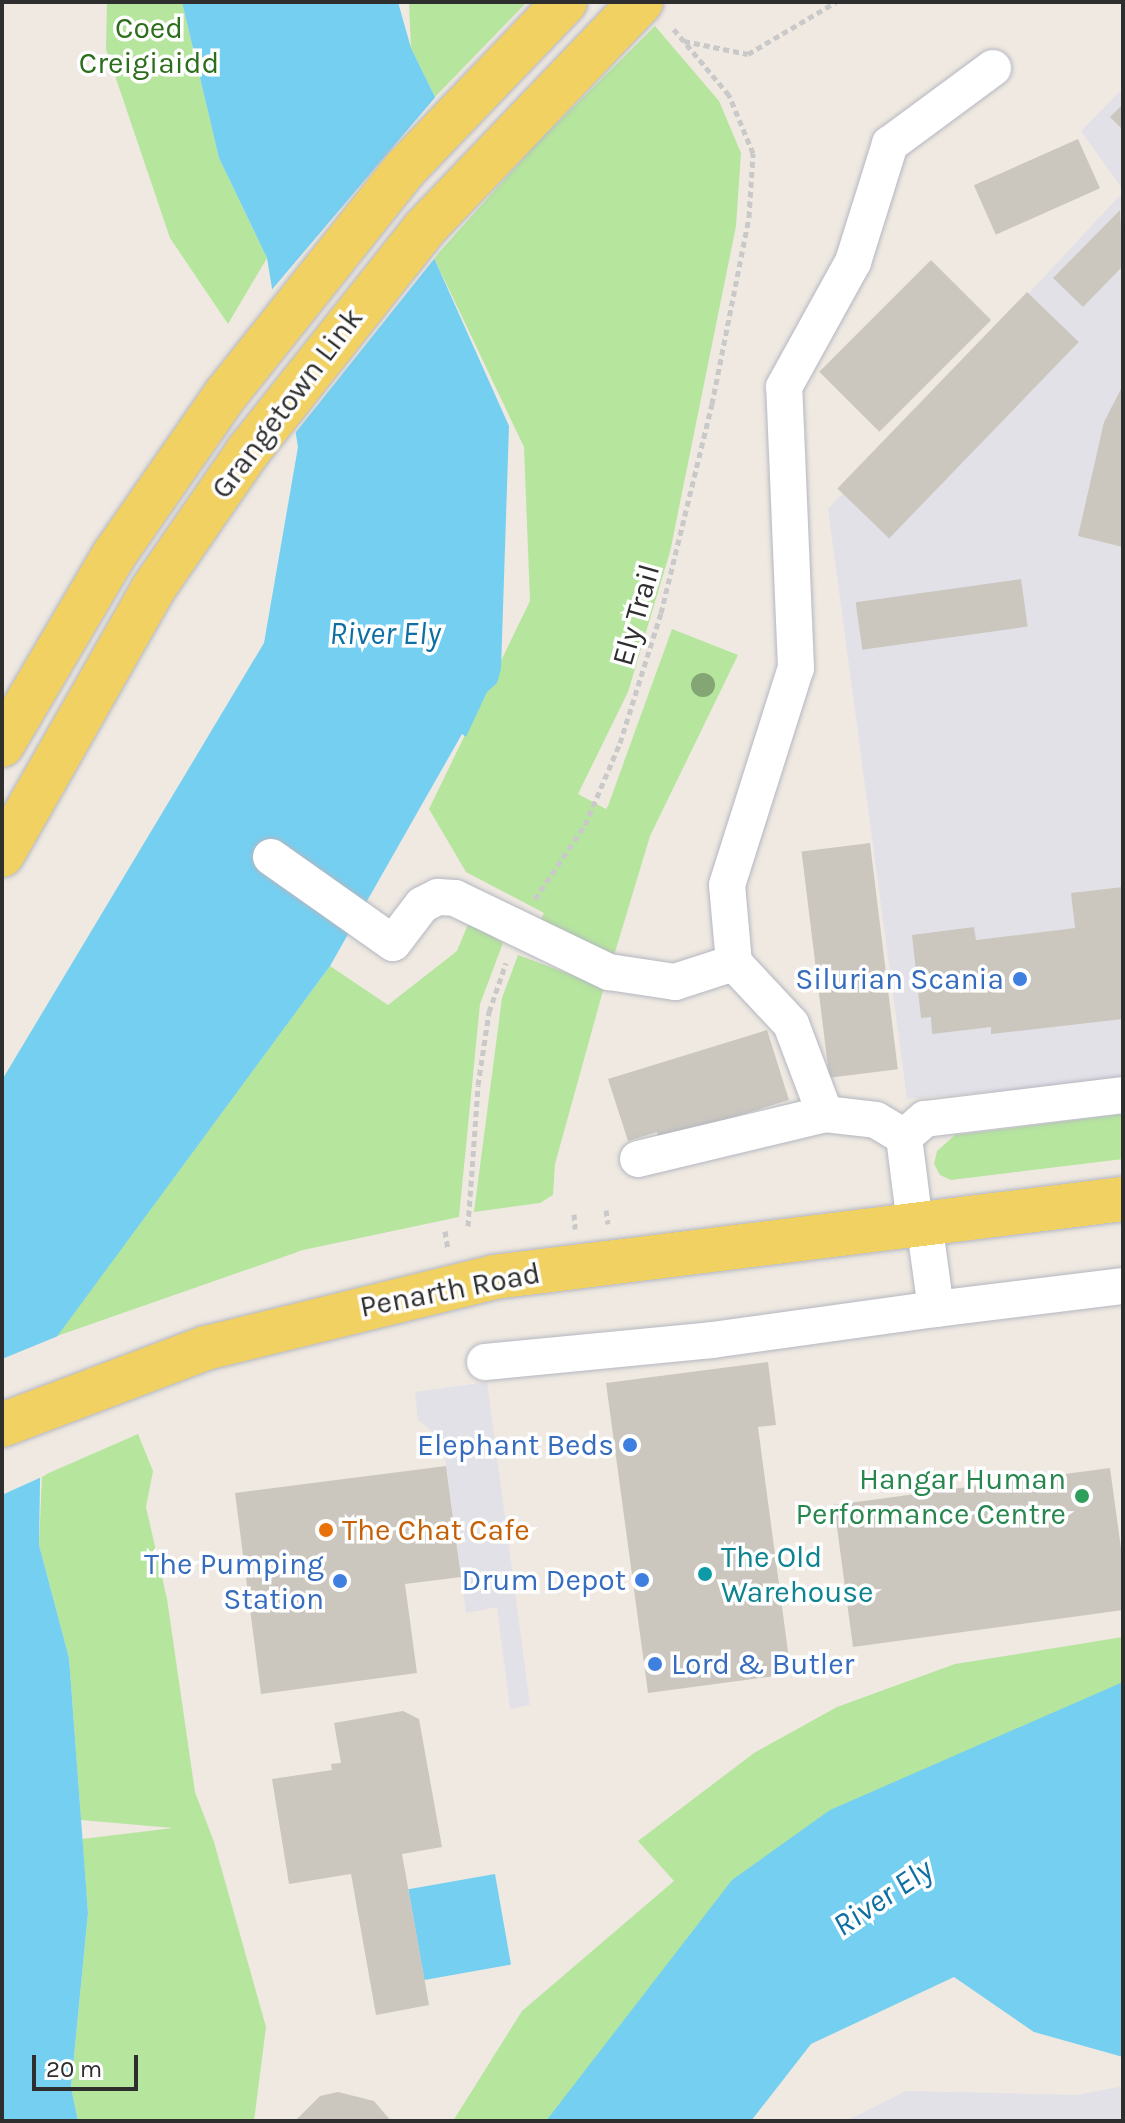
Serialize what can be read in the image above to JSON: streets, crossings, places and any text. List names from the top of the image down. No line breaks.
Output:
{"streets":{"main road":["Grangetown Link","Penarth Road"],"path":["Ely Trail"]},"crossings":[["Grangetown Link","Ely Trail"]],"water":["River Ely"],"parks":["Coed Creigiaidd"],"places":["Silurian Scania","Elephant Beds","Hangar Human Performance Centre","The Chat Cafe","The Old Warehouse","Drum Depot","The Pumping Station","Lord & Butler"],"scale_bar":"20 m"}
